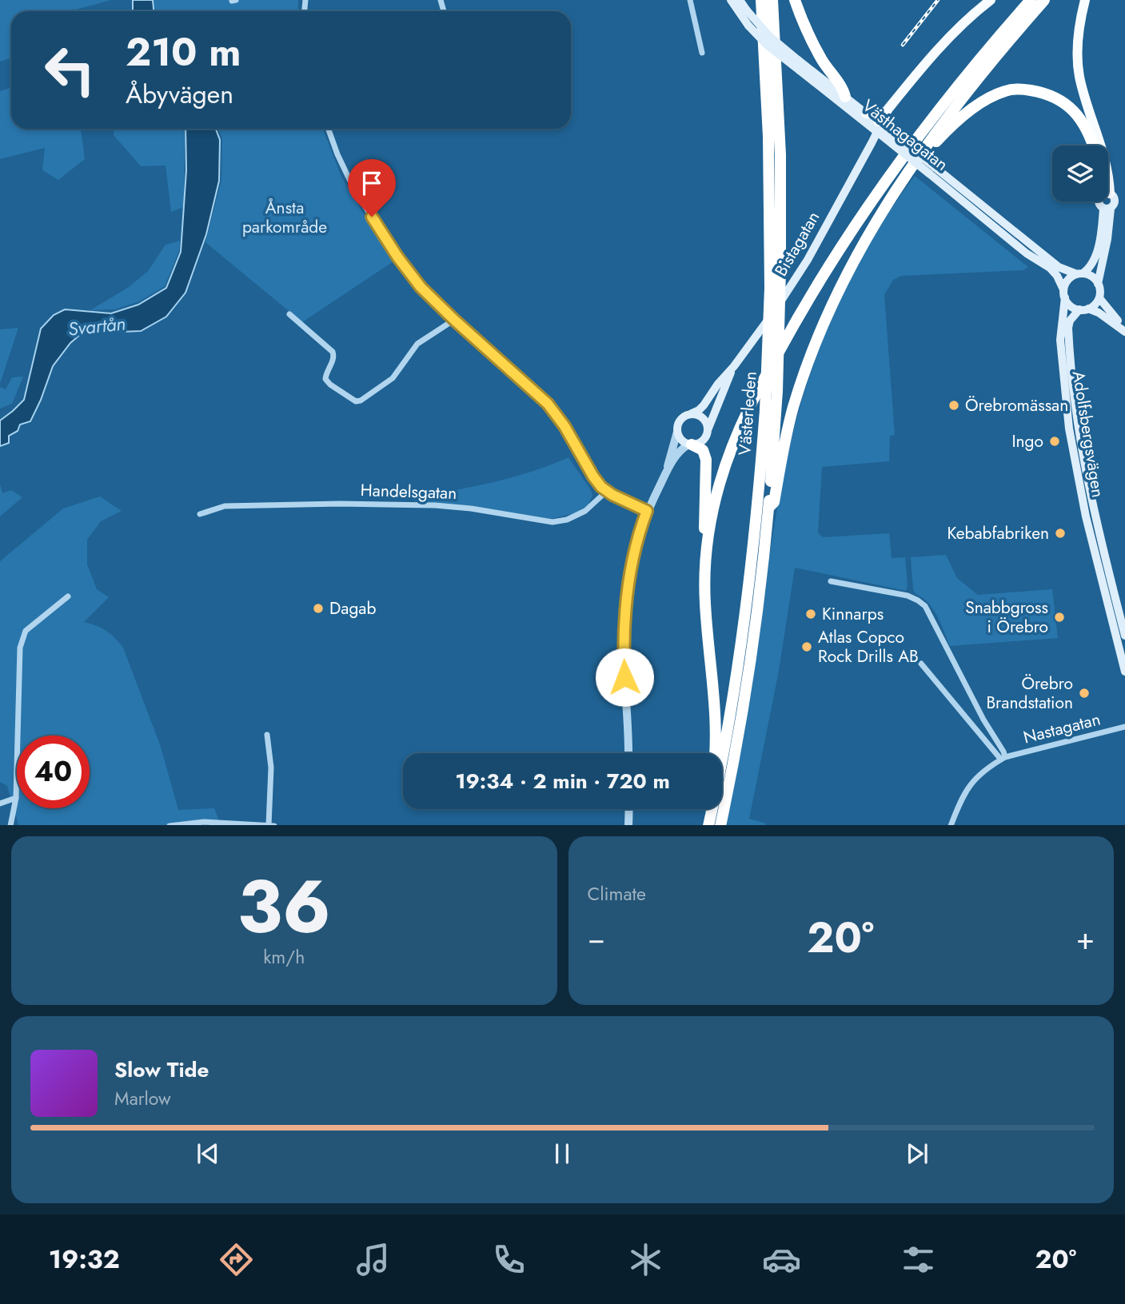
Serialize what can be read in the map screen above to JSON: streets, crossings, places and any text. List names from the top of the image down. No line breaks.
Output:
{"streets":{"highway":["Västerleden"],"main road":["Västhagagatan","Bistagatan","Adolfsbergsvägen"],"street":["Handelsgatan","Nastagatan"]},"crossings":[["Västhagagatan","Bistagatan"],["Västhagagatan","Adolfsbergsvägen"]],"water":["Svartån"],"parks":["Ånsta parkområde"],"places":["Örebromässan","Ingo","Kebabfabriken","Dagab","Kinnarps","Snabbgross i Örebro","Atlas Copco Rock Drills AB","Örebro Brandstation"],"page":{"turn":["210 m","Åbyvägen"],"limit":"40","trip":"19:34 · 2 min · 720 m","tile":[["36","km/h"],"Climate"],"heat":["−","20°","+"],"song":["Slow Tide","Marlow"],"tabs":["19:32","20°"]}}
